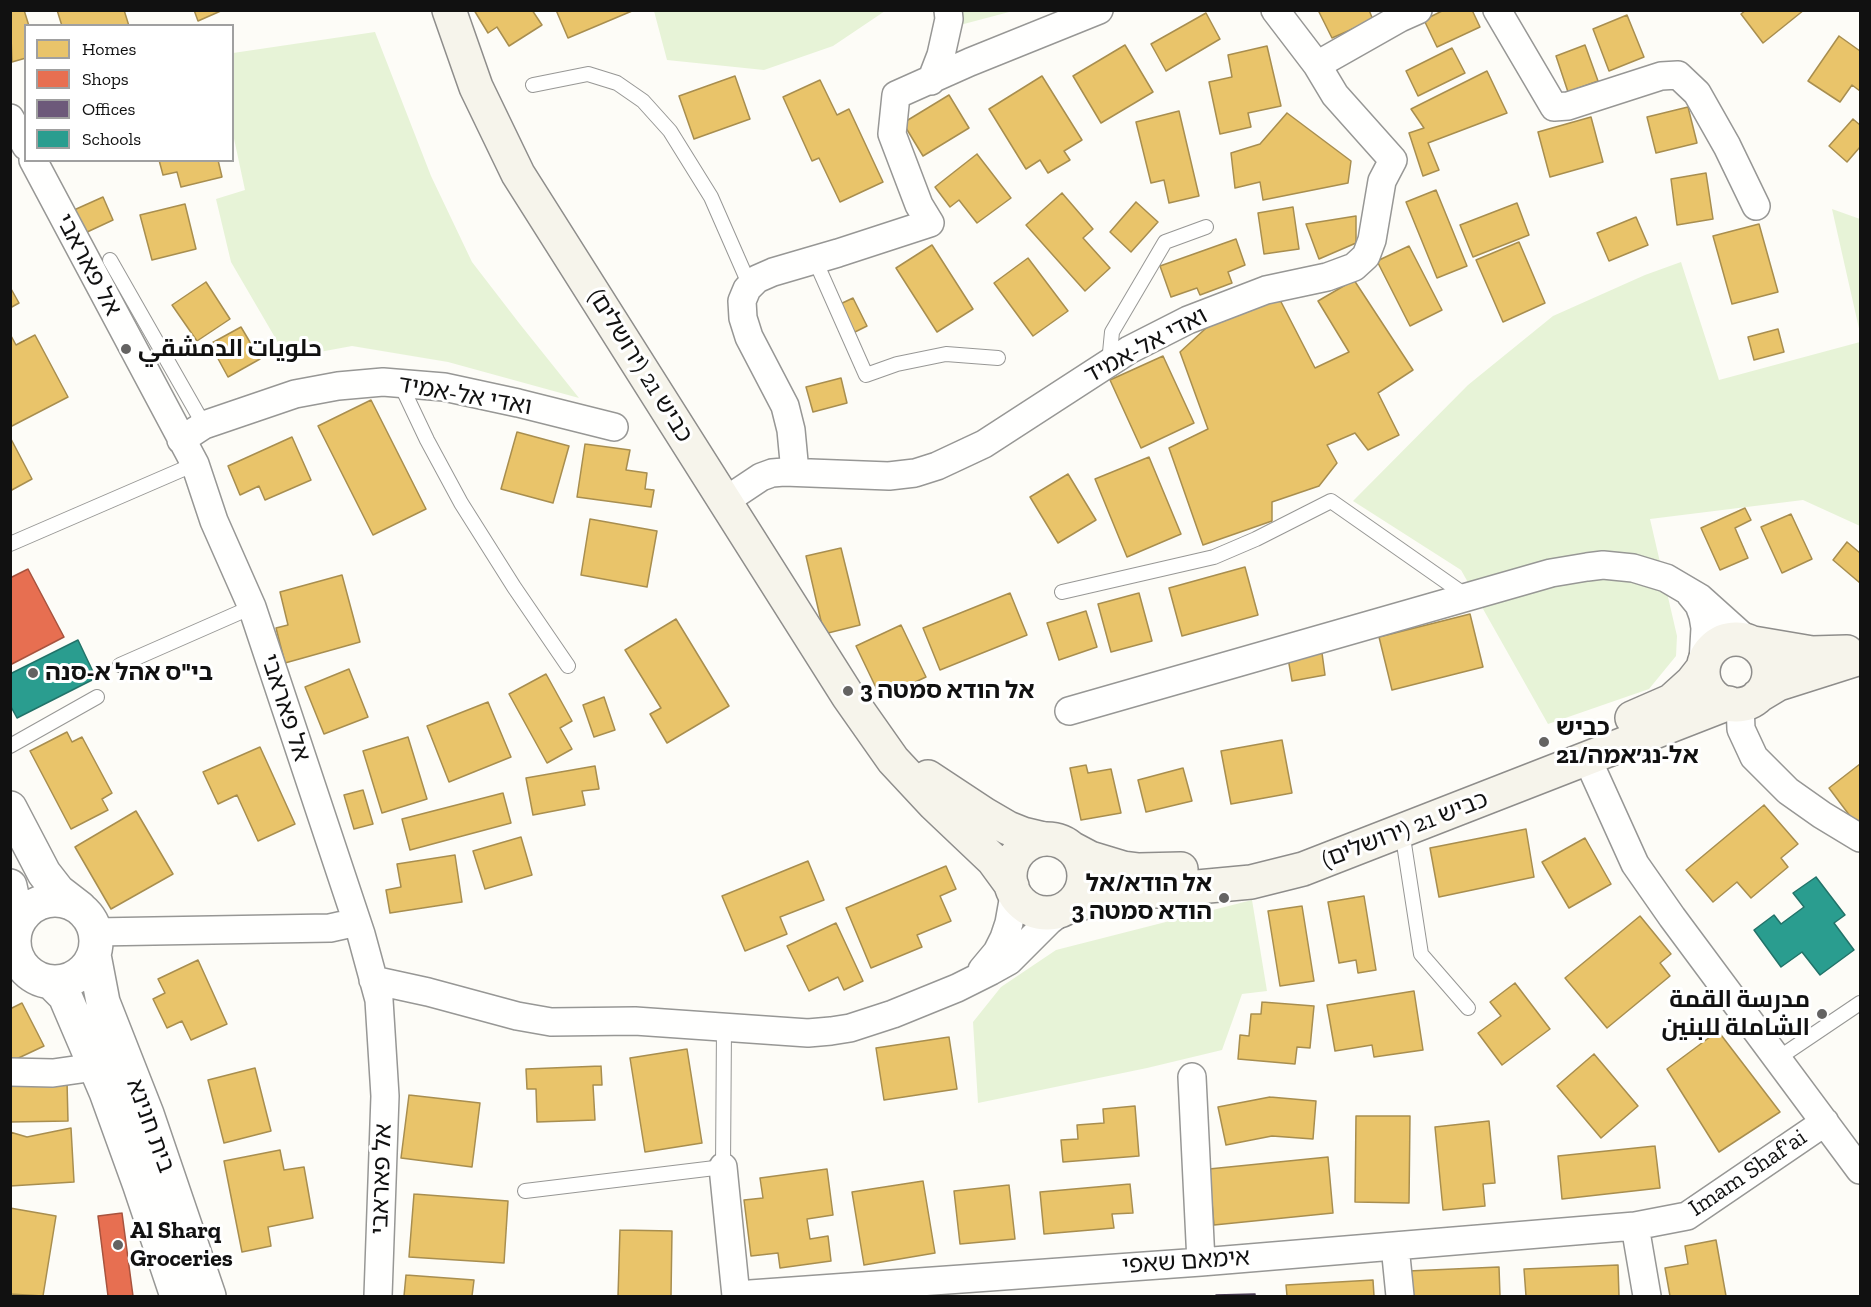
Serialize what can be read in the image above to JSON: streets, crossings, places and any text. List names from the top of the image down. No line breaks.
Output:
{"streets":{"main road":["כביש 21 (ירושלים)"],"street":["אל פאראבי","ואדי אל-אמיד","בית חנינא","Imam Shaf'ai","אימאם שאפי"]},"crossings":[["אל פאראבי","ואדי אל-אמיד"],["ואדי אל-אמיד","כביש 21 (ירושלים)"],["Imam Shaf'ai","אימאם שאפי"]],"places":["حلويات الدمشقي","בי\"ס אהל א-סנה","אל הודא סמטה 3","כביש 21/אל-נג׳אמה","אל הודא/אל הודא סמטה 3","مدرسة القمة الشاملة للبنين","Al Sharq Groceries"],"legend":["Homes","Shops","Offices","Schools"]}
